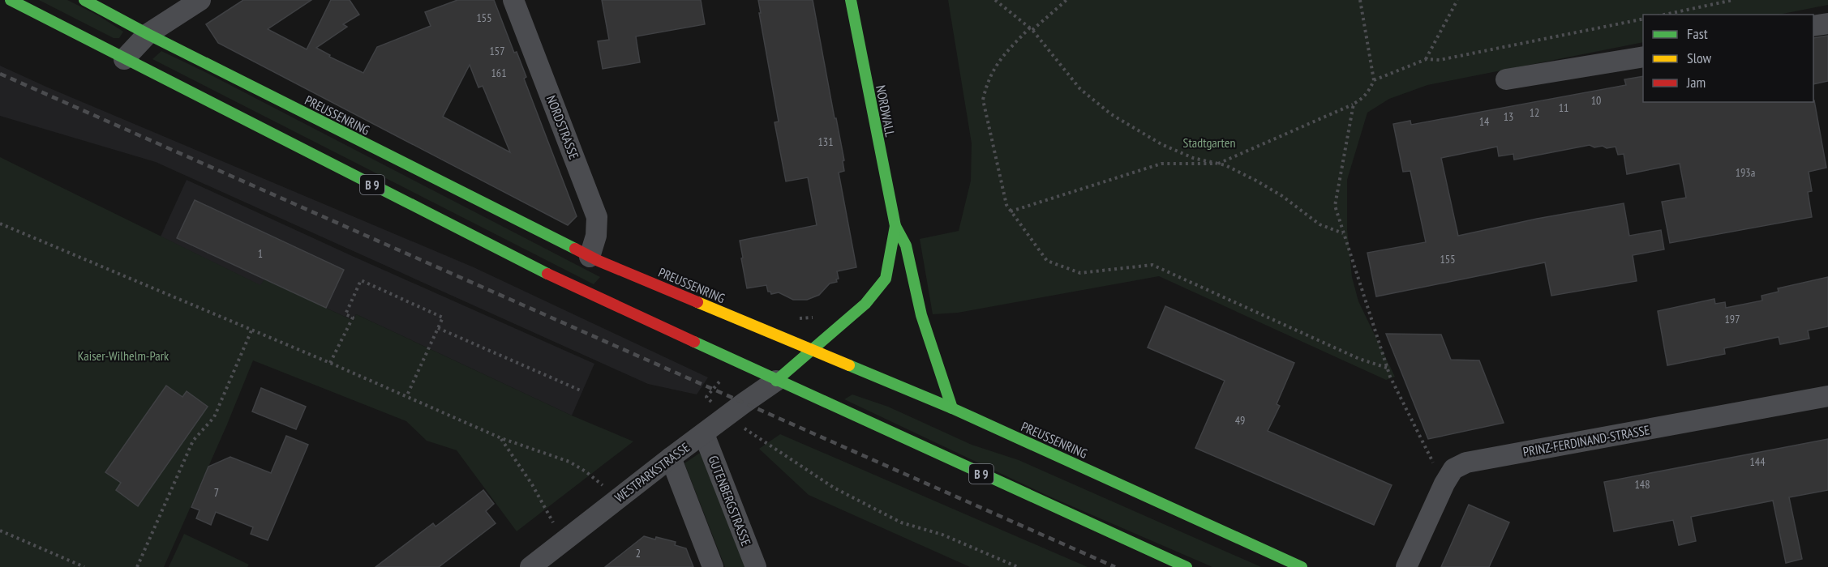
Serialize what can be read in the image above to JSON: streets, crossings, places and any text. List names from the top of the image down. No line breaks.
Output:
{"streets":{"main road":["NORDWALL","PREUSSENRING","B 9"],"street":["NORDSTRASSE","PRINZ-FERDINAND-STRASSE","WESTPARKSTRASSE","GUTENBERGSTRASSE"]},"crossings":[["NORDWALL","PREUSSENRING"],["NORDWALL","B 9"],["NORDWALL","WESTPARKSTRASSE"],["PREUSSENRING","NORDSTRASSE"],["B 9","WESTPARKSTRASSE"],["WESTPARKSTRASSE","GUTENBERGSTRASSE"]],"parks":["Stadtgarten","Kaiser-Wilhelm-Park"],"house_numbers":["155","157","161","10","11","12","13","14","131","193a","1","155","197","49","144","148","7","2"],"legend":["Fast","Slow","Jam"]}
